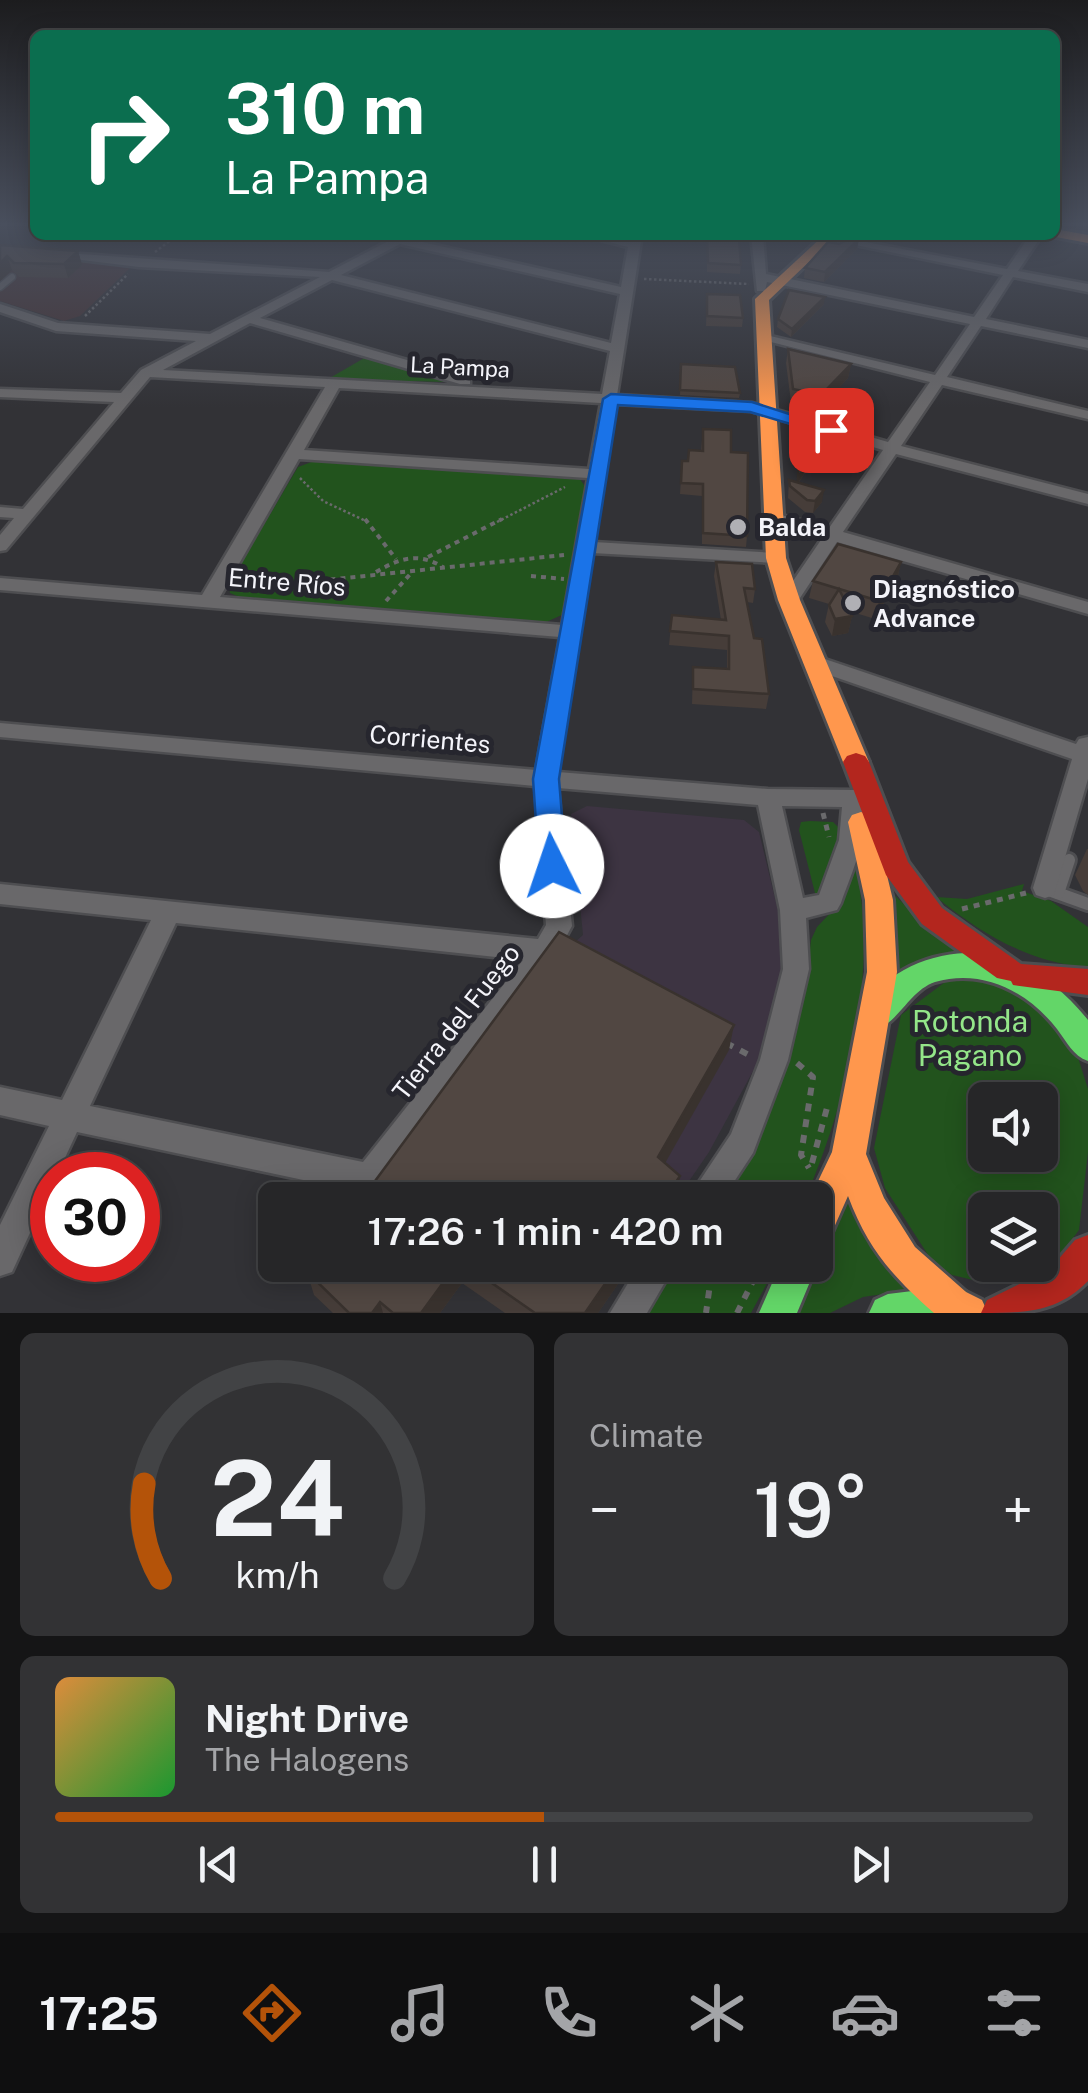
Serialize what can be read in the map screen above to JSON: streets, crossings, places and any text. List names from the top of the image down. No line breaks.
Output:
{"streets":{"street":["La Pampa","Entre Ríos","Corrientes","Tierra del Fuego"]},"crossings":[["La Pampa","Tierra del Fuego"],["Entre Ríos","Tierra del Fuego"],["Corrientes","Tierra del Fuego"]],"parks":["Rotonda Pagano"],"places":["Balda","Diagnóstico Advance"],"page":{"turn":["310 m","La Pampa"],"limit":"30","trip":"17:26 · 1 min · 420 m","tile":"Climate","heat":["−","19°","+"],"song":["Night Drive","The Halogens"],"tabs":"17:25","gauge":["24","km/h"]}}
